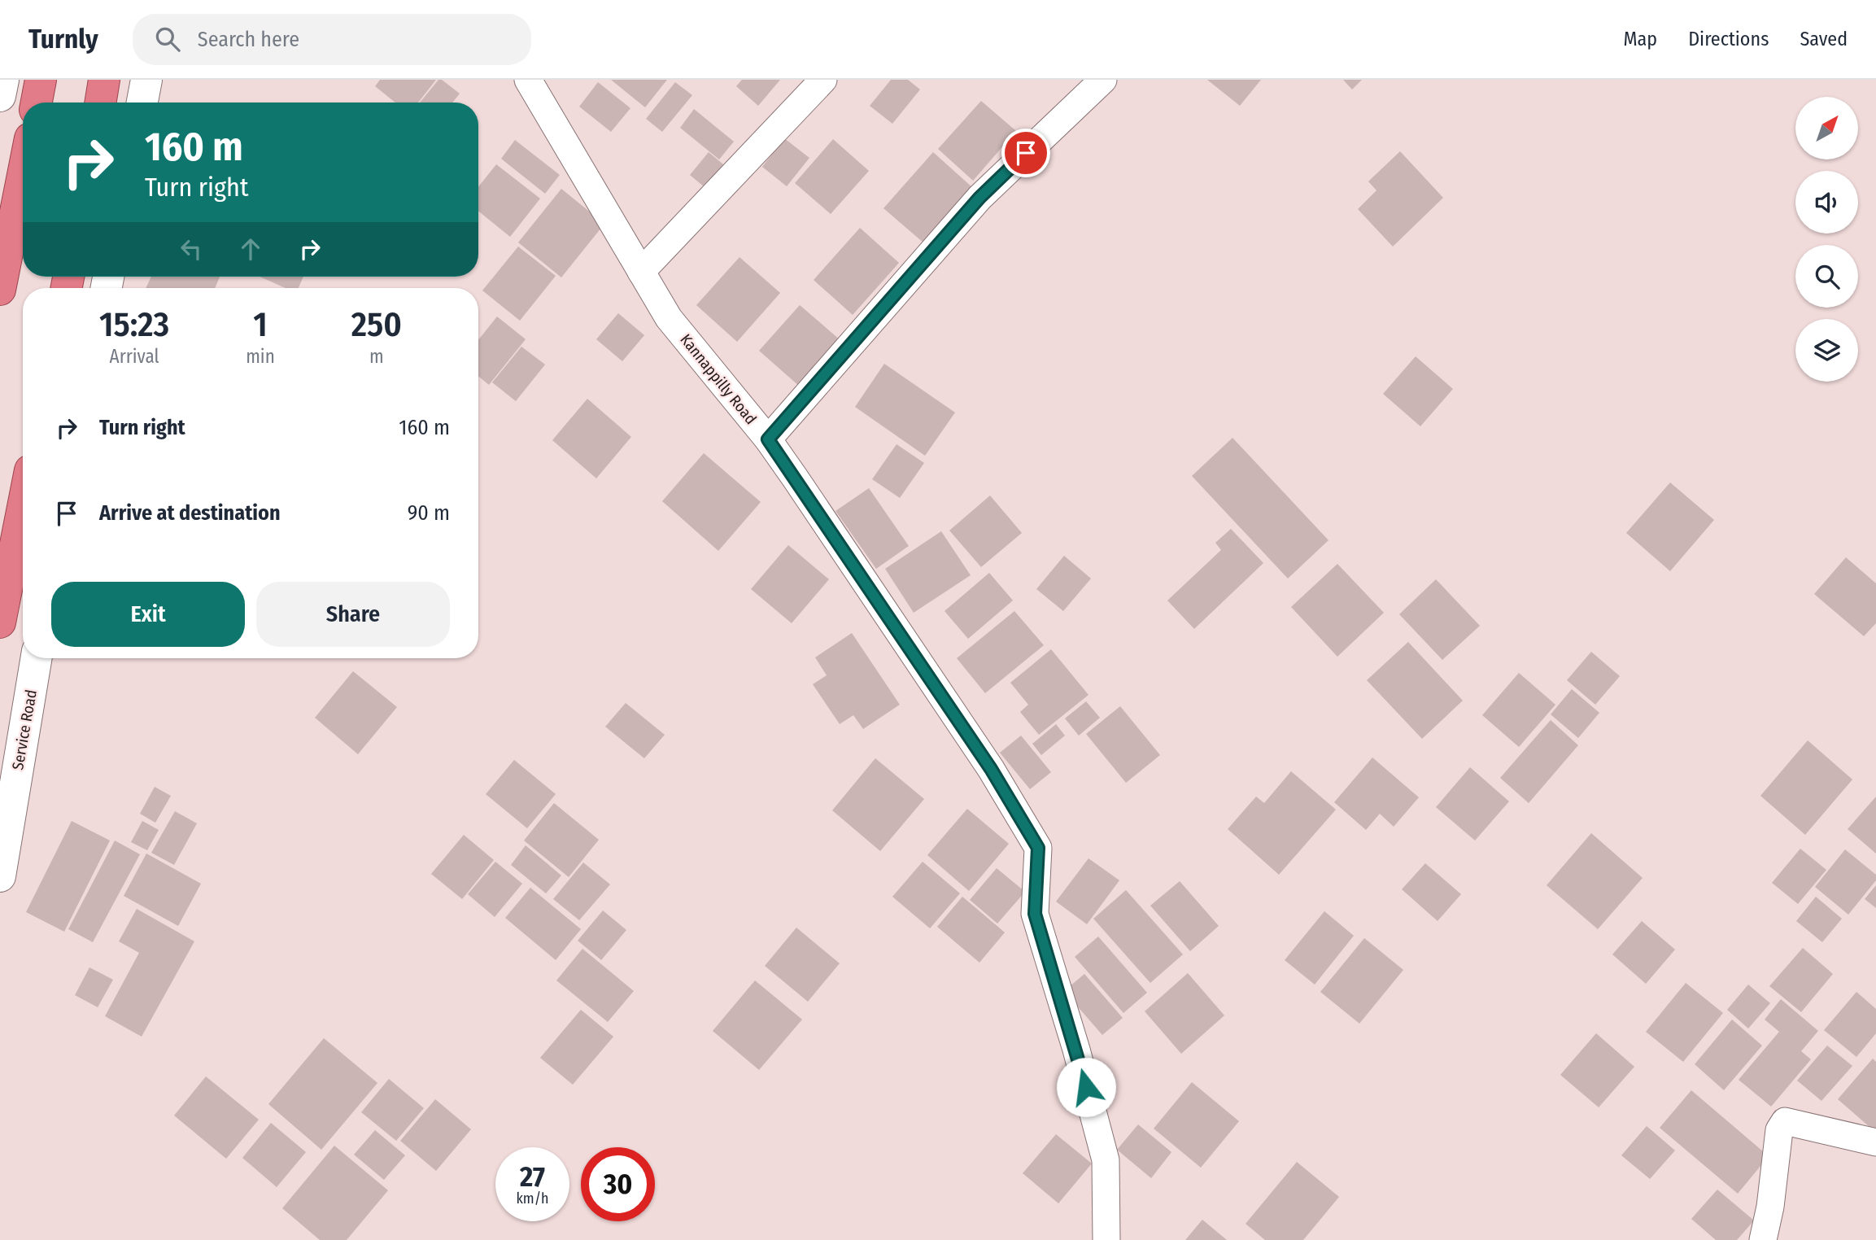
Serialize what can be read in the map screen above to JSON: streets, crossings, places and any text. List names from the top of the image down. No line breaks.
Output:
{"streets":{"street":["Kannappilly Road","Service Road"]},"north":"top right","page":{"header":"Turnly","search":"Search here","nav":["Map","Directions","Saved"],"turn":["160 m","Turn right"],"eta":["15:23","Arrival","1","min","250","m"],"list":[{"name":"Turn right","value":"160 m"},{"name":"Arrive at destination","value":"90 m"}],"buttons":["Exit","Share"],"speed":"27 km/h","limit":"30"}}
